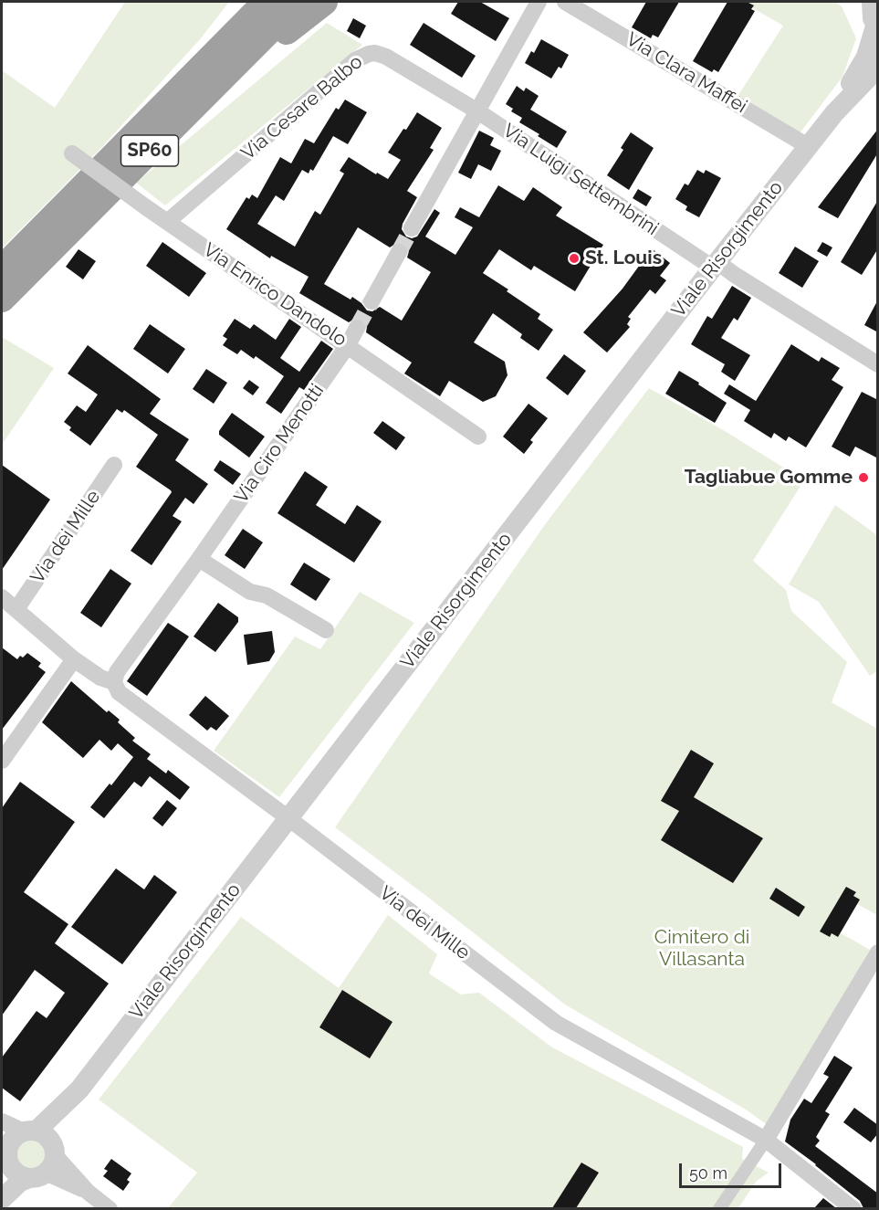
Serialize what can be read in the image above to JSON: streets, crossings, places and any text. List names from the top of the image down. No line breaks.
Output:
{"streets":{"highway":["SP60"],"street":["Via Clara Maffei","Via Cesare Balbo","Via Luigi Settembrini","Viale Risorgimento","Via Enrico Dandolo","Via Ciro Menotti","Via dei Mille"]},"crossings":[["Via Clara Maffei","Viale Risorgimento"],["Via Cesare Balbo","Via Luigi Settembrini"],["Via Cesare Balbo","Via Enrico Dandolo"],["Via Luigi Settembrini","Viale Risorgimento"],["Viale Risorgimento","Via dei Mille"],["Via Enrico Dandolo","Via Ciro Menotti"],["Via Ciro Menotti","Via dei Mille"]],"parks":["Cimitero di Villasanta"],"places":["St. Louis","Tagliabue Gomme"],"scale_bar":"50 m"}
